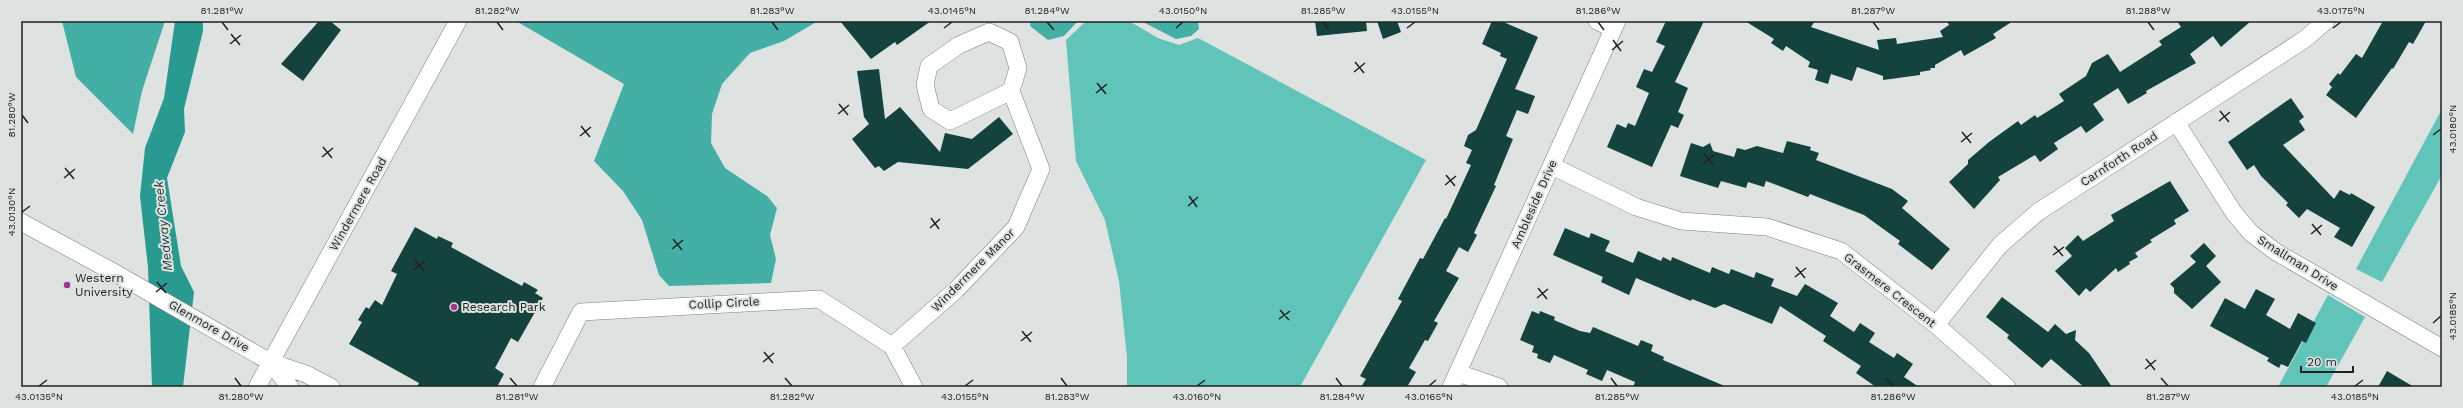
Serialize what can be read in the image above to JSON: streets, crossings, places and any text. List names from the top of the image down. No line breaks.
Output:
{"streets":{"street":["Carnforth Road","Windermere Road","Ambleside Drive","Smallman Drive","Windermere Manor","Grasmere Crescent","Collip Circle","Glenmore Drive"]},"crossings":[["Carnforth Road","Smallman Drive"],["Carnforth Road","Grasmere Crescent"],["Windermere Road","Glenmore Drive"],["Ambleside Drive","Grasmere Crescent"],["Windermere Manor","Collip Circle"]],"water":["Medway Creek"],"places":["Western University","Research Park"],"scale_bar":"20 m","coordinates":["81.281°W","81.282°W","81.283°W","43.0145°N","81.284°W","43.0150°N","81.285°W","43.0155°N","81.286°W","81.287°W","81.288°W","43.0175°N","81.280°W","43.0180°N","43.0130°N","43.0185°N","43.0135°N","43.0160°N","43.0165°N"]}
